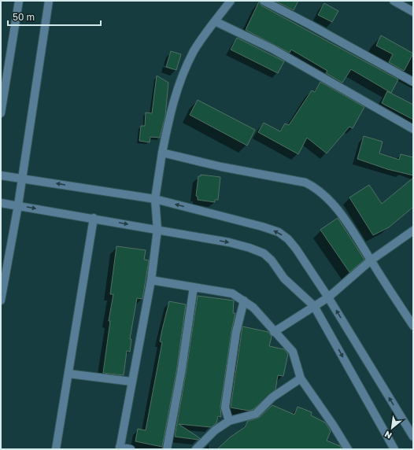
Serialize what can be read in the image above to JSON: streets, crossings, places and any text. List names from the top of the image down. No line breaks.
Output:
{"scale_bar":"50 m","north":"bottom left"}
